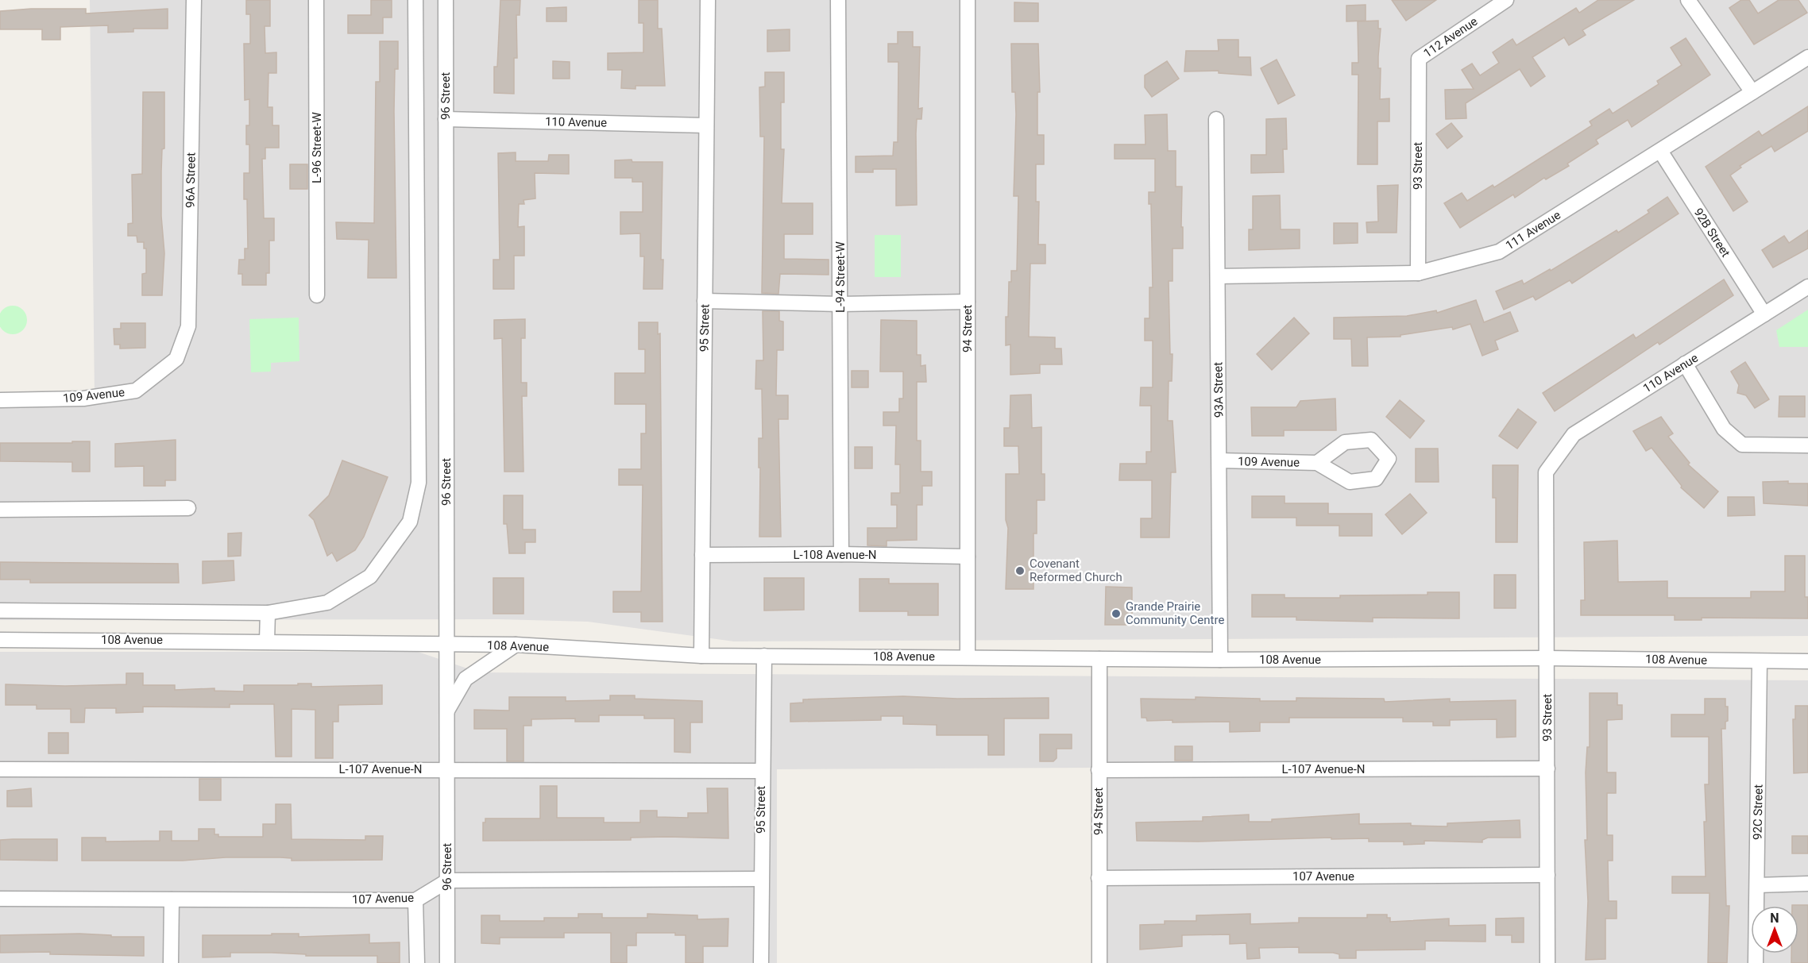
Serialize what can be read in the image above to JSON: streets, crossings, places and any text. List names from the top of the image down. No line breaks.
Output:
{"streets":{"street":["112 Avenue","96 Street","110 Avenue","L-96 Street-W","93 Street","96A Street","111 Avenue","92B Street","L-94 Street-W","95 Street","94 Street","93A Street","109 Avenue","L-108 Avenue-N","108 Avenue","L-107 Avenue-N","92C Street","107 Avenue"]},"crossings":[["112 Avenue","93 Street"],["96 Street","110 Avenue"],["96 Street","108 Avenue"],["96 Street","L-107 Avenue-N"],["96 Street","107 Avenue"],["110 Avenue","93 Street"],["110 Avenue","92B Street"],["110 Avenue","95 Street"],["93 Street","111 Avenue"],["93 Street","108 Avenue"],["93 Street","L-107 Avenue-N"],["93 Street","107 Avenue"],["96A Street","109 Avenue"],["111 Avenue","92B Street"],["111 Avenue","93A Street"],["L-94 Street-W","L-108 Avenue-N"],["95 Street","L-108 Avenue-N"],["95 Street","108 Avenue"],["95 Street","L-107 Avenue-N"],["94 Street","L-108 Avenue-N"],["94 Street","108 Avenue"],["94 Street","L-107 Avenue-N"],["94 Street","107 Avenue"],["93A Street","109 Avenue"],["93A Street","108 Avenue"],["108 Avenue","92C Street"]],"places":["Covenant Reformed Church","Grande Prairie Community Centre"],"north":"top"}
